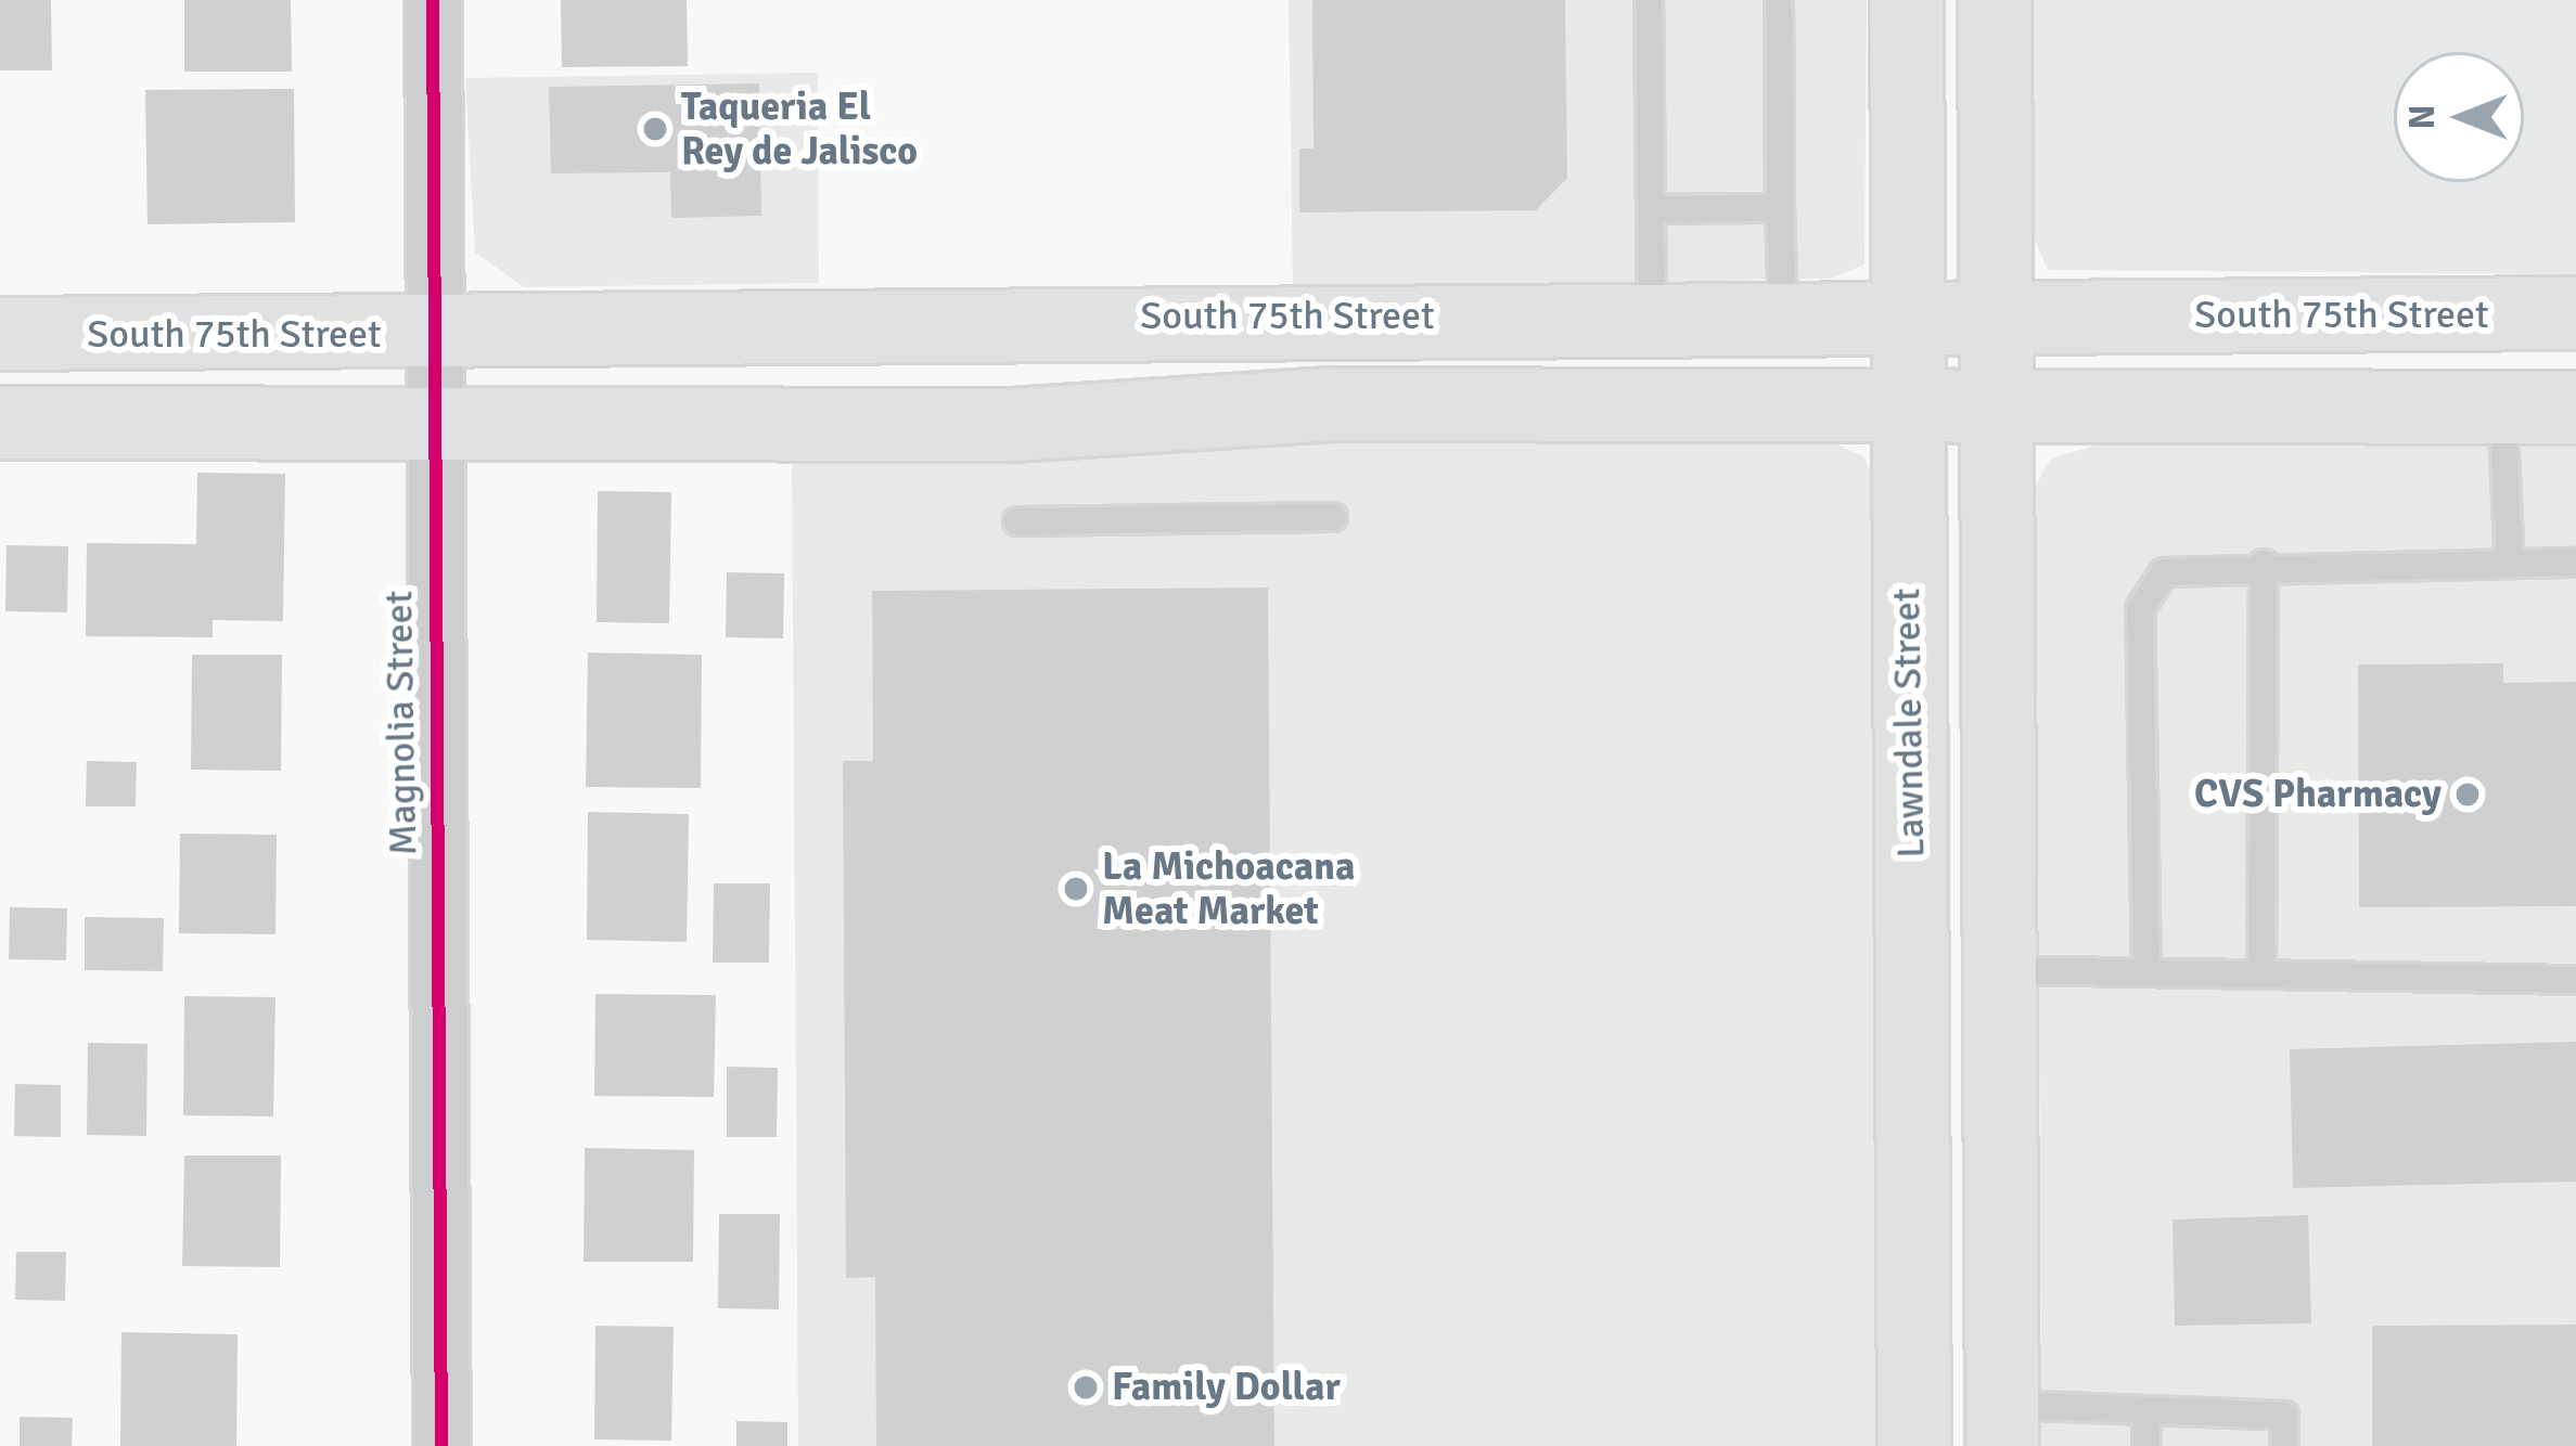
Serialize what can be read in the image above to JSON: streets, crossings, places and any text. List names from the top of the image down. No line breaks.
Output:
{"streets":{"main road":["South 75th Street","Lawndale Street"],"street":["Magnolia Street"]},"crossings":[["South 75th Street","Magnolia Street"],["South 75th Street","Lawndale Street"]],"places":["Taqueria El Rey de Jalisco","CVS Pharmacy","La Michoacana Meat Market","Family Dollar"],"north":"left"}
